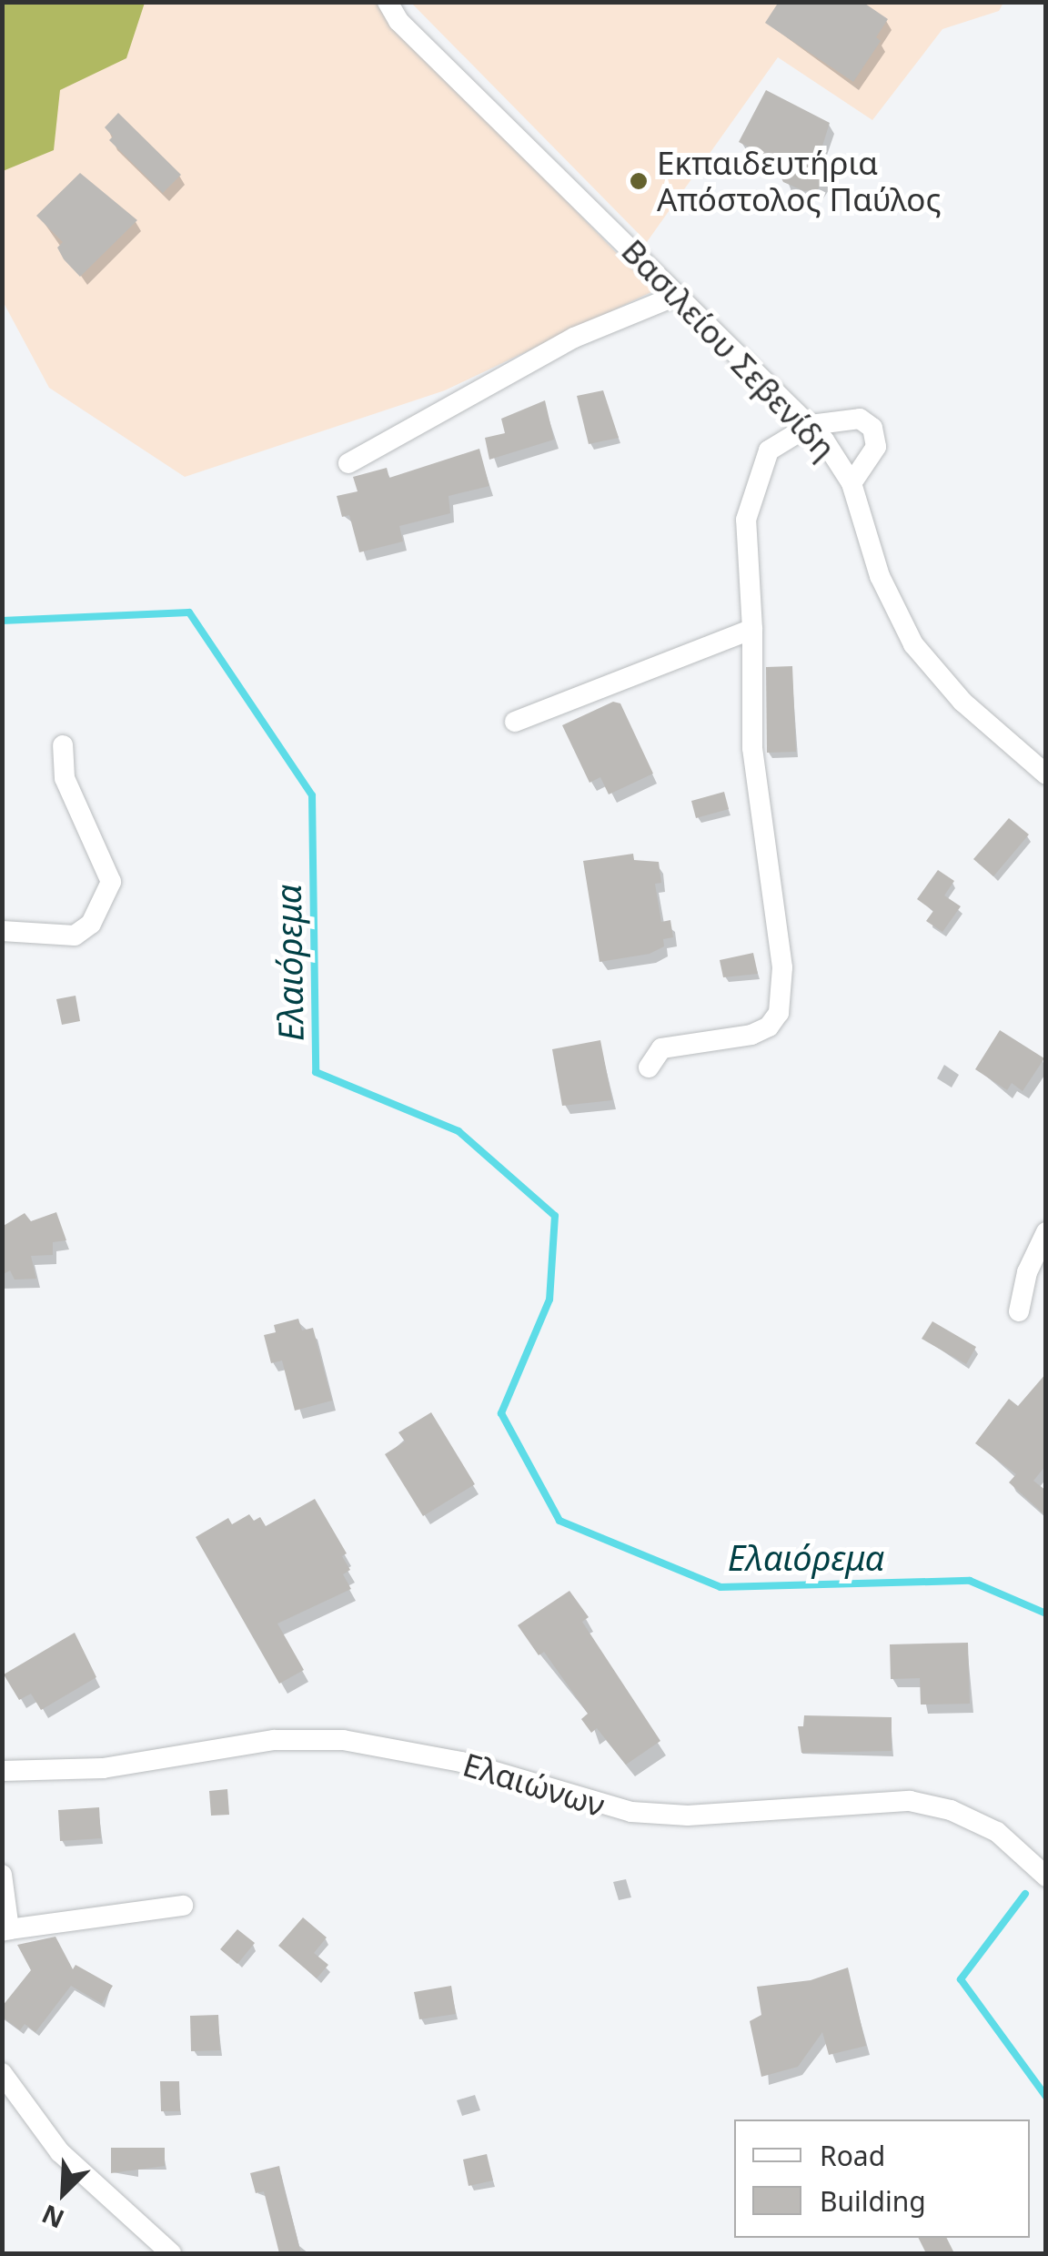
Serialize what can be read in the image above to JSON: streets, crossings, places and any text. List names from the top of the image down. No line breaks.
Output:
{"streets":{"street":["Βασιλείου Σεβενίδη","Ελαιώνων"]},"water":["Ελαιόρεμα"],"places":["Εκπαιδευτήρια Απόστολος Παύλος"],"legend":["Road","Building"],"north":"bottom left"}
